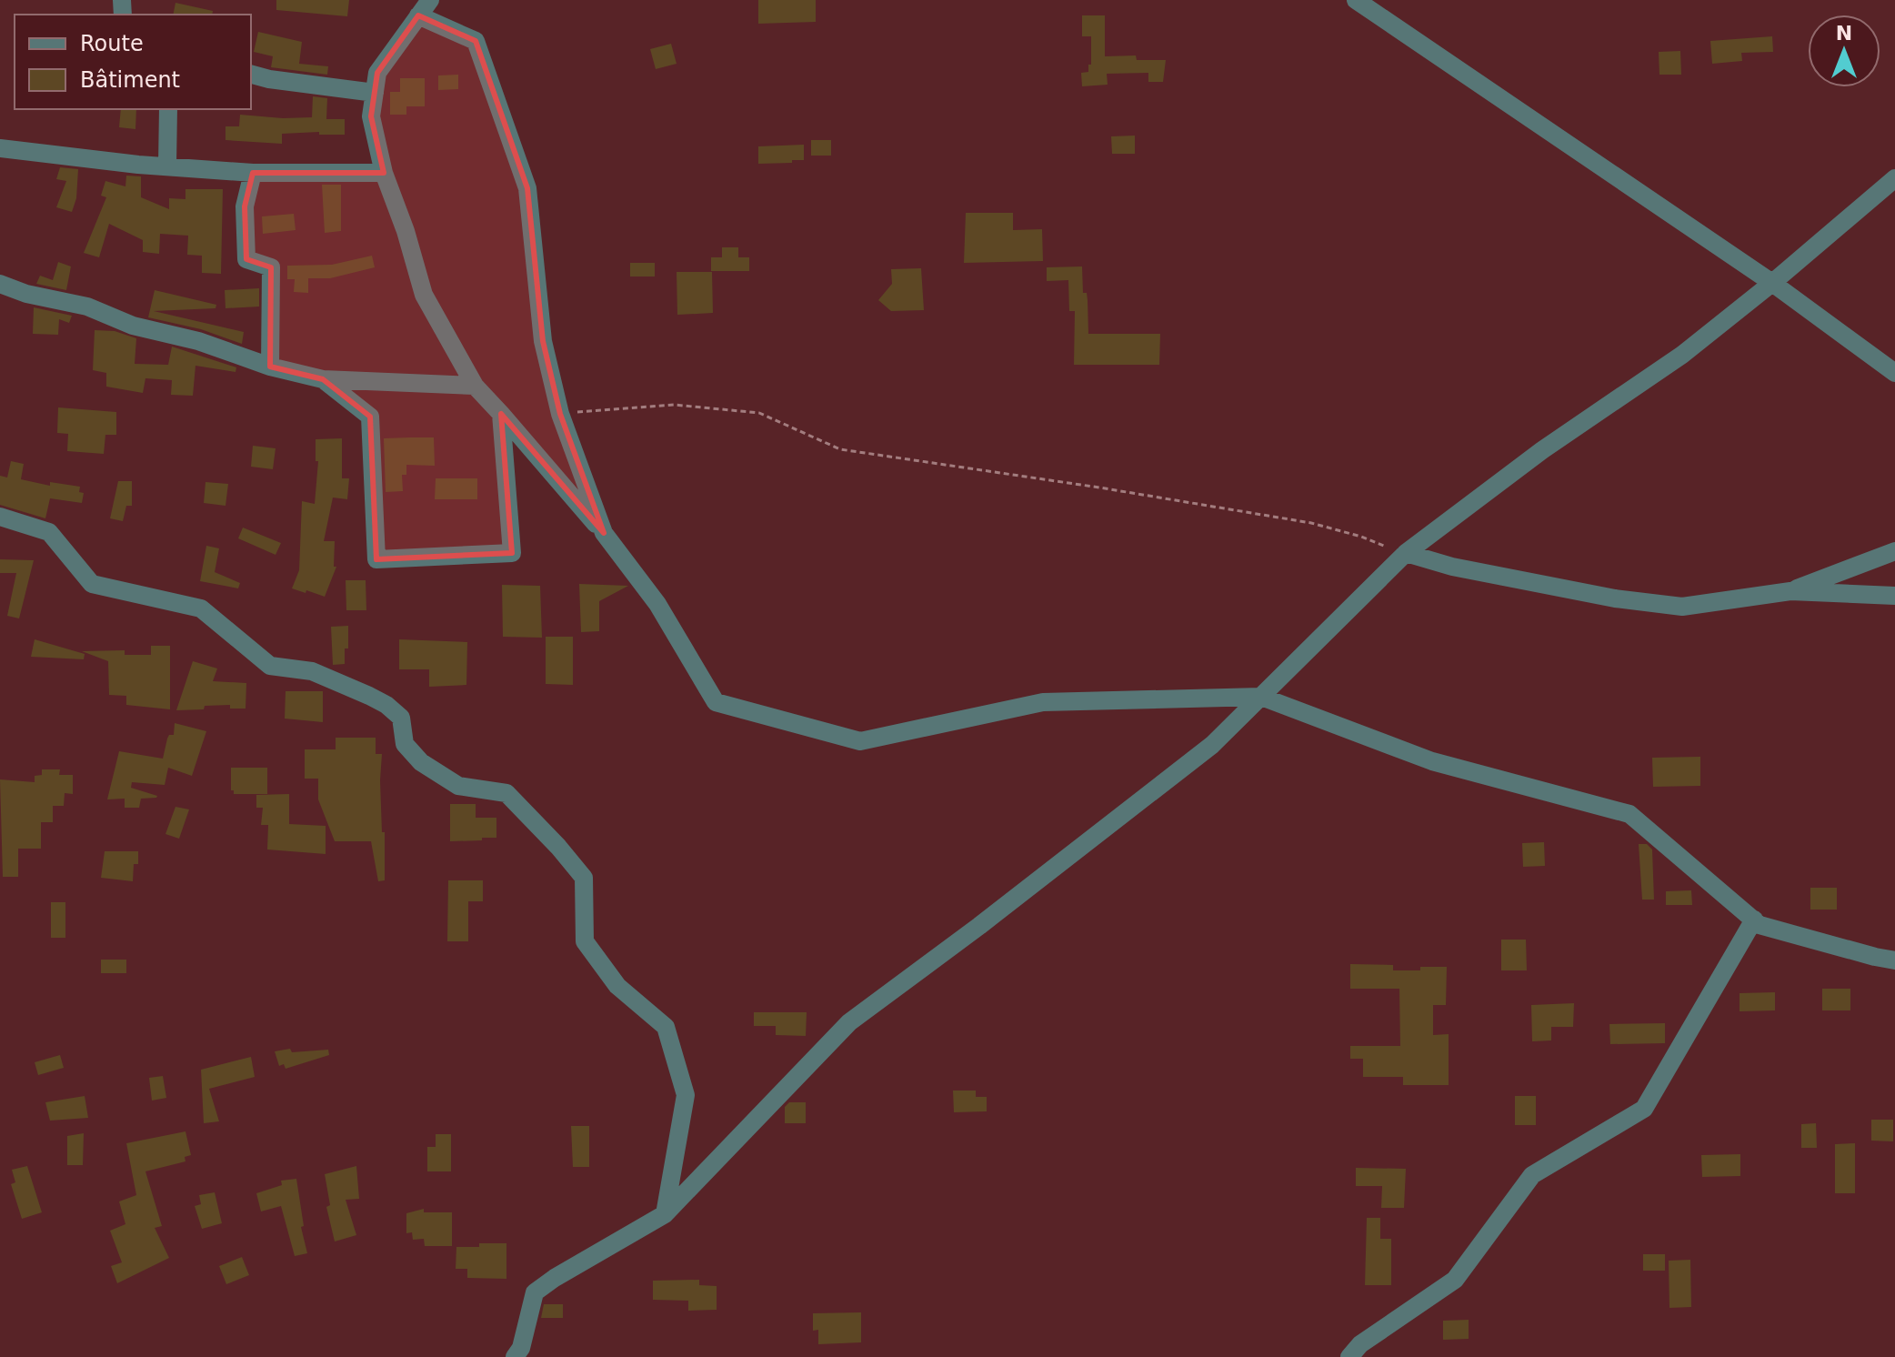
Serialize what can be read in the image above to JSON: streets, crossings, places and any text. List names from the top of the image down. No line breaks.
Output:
{"legend":["Route","Bâtiment"],"north":"top"}
